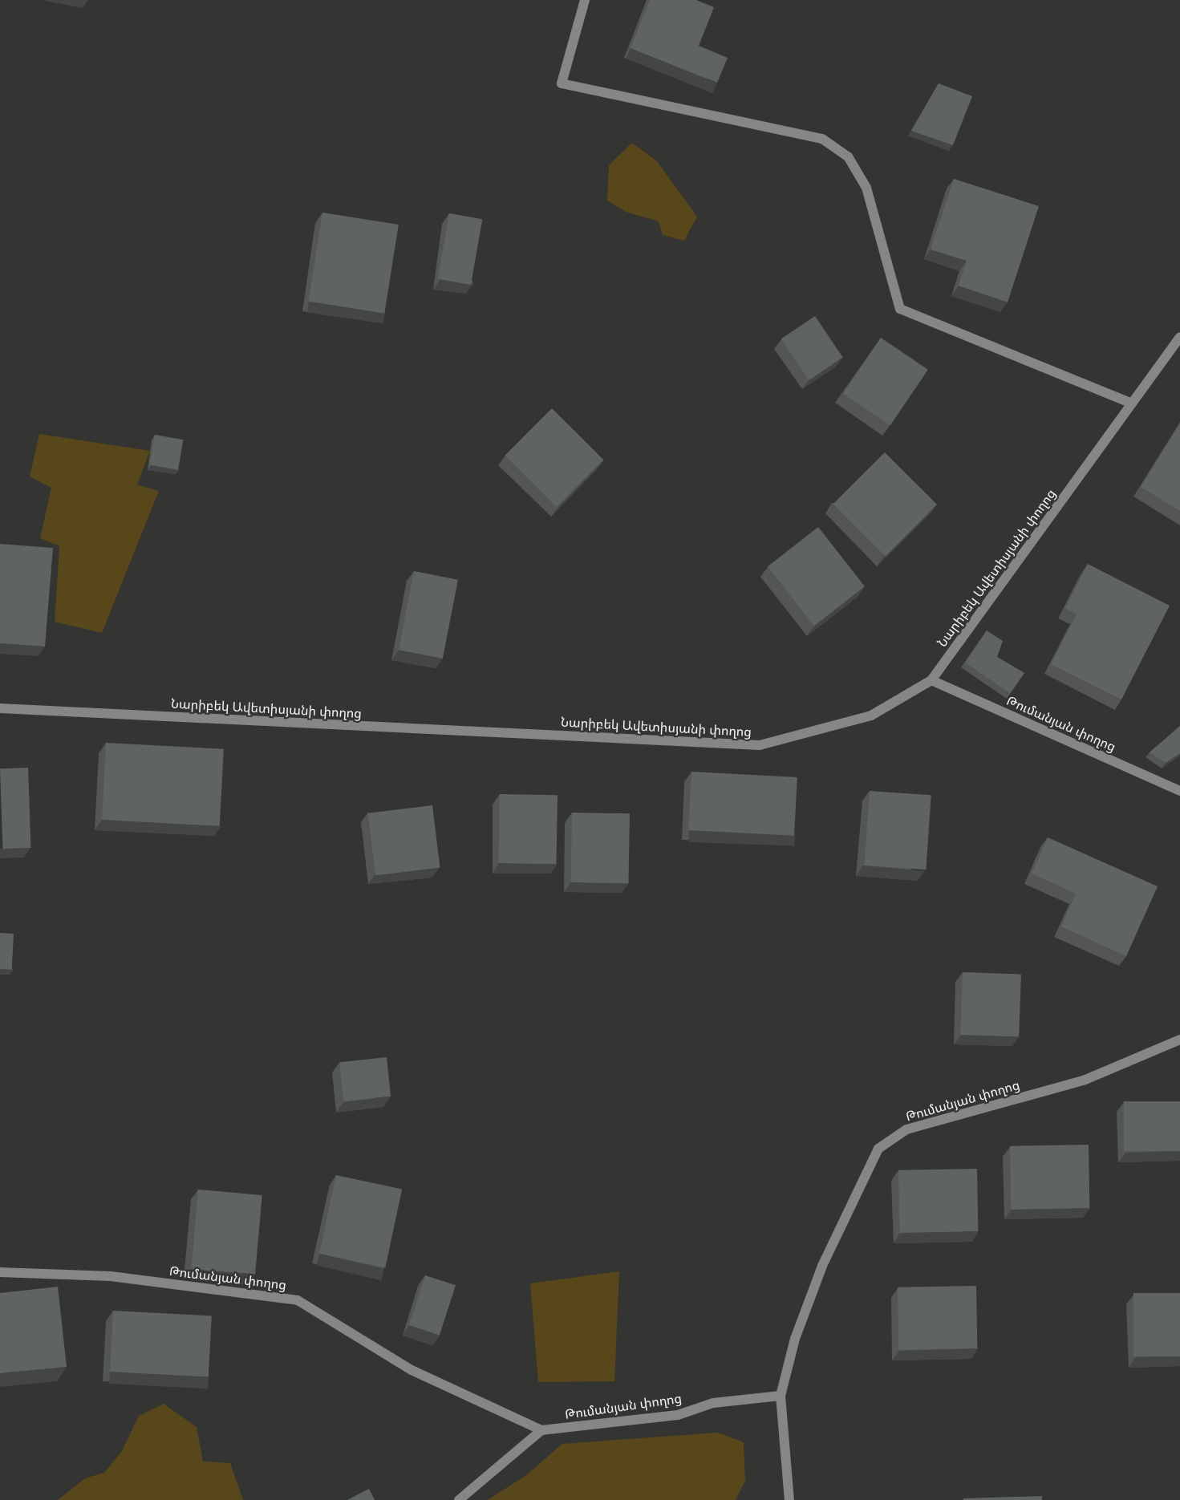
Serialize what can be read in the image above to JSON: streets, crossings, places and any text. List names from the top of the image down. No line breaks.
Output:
{"streets":{"street":["Նարիբեկ Ավետիսյանի փողոց","Թումանյան փողոց"]},"crossings":[["Նարիբեկ Ավետիսյանի փողոց","Թումանյան փողոց"]]}
